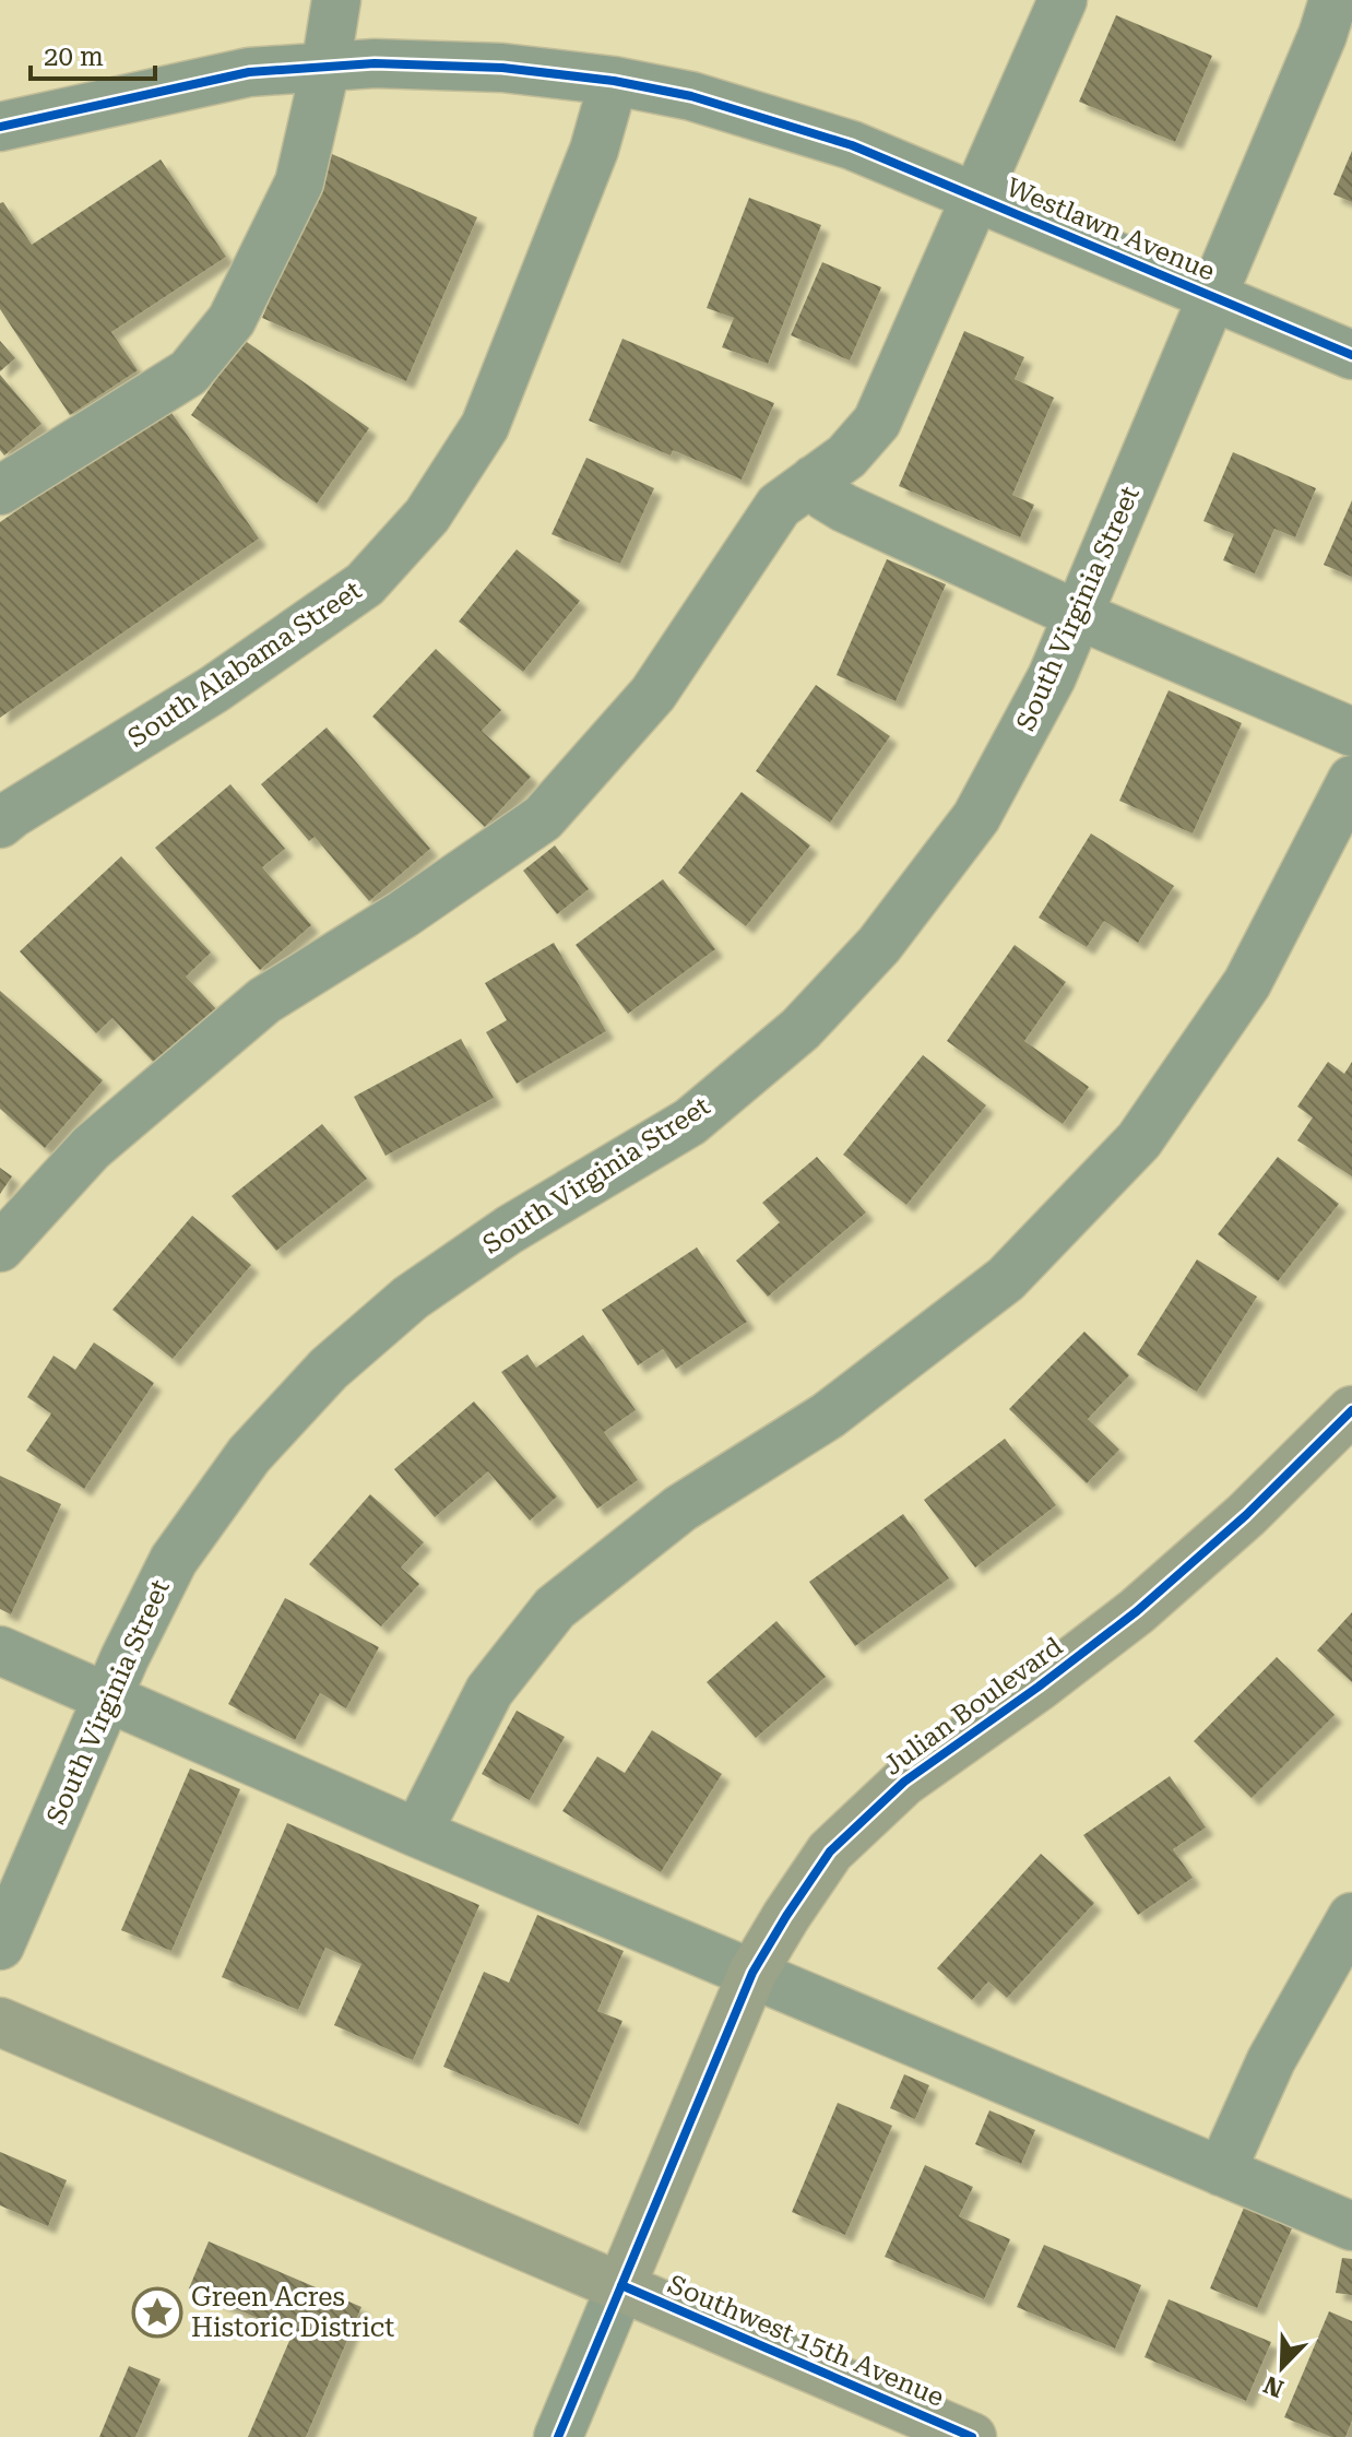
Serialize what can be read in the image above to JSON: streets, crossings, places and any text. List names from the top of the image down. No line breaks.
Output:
{"streets":{"main road":["Julian Boulevard","Southwest 15th Avenue"],"street":["Westlawn Avenue","South Virginia Street","South Alabama Street"]},"crossings":[["Westlawn Avenue","South Virginia Street"],["Westlawn Avenue","South Alabama Street"],["Julian Boulevard","Southwest 15th Avenue"]],"places":{"place":["Green Acres Historic District"]},"scale_bar":"20 m","north":"bottom left"}
